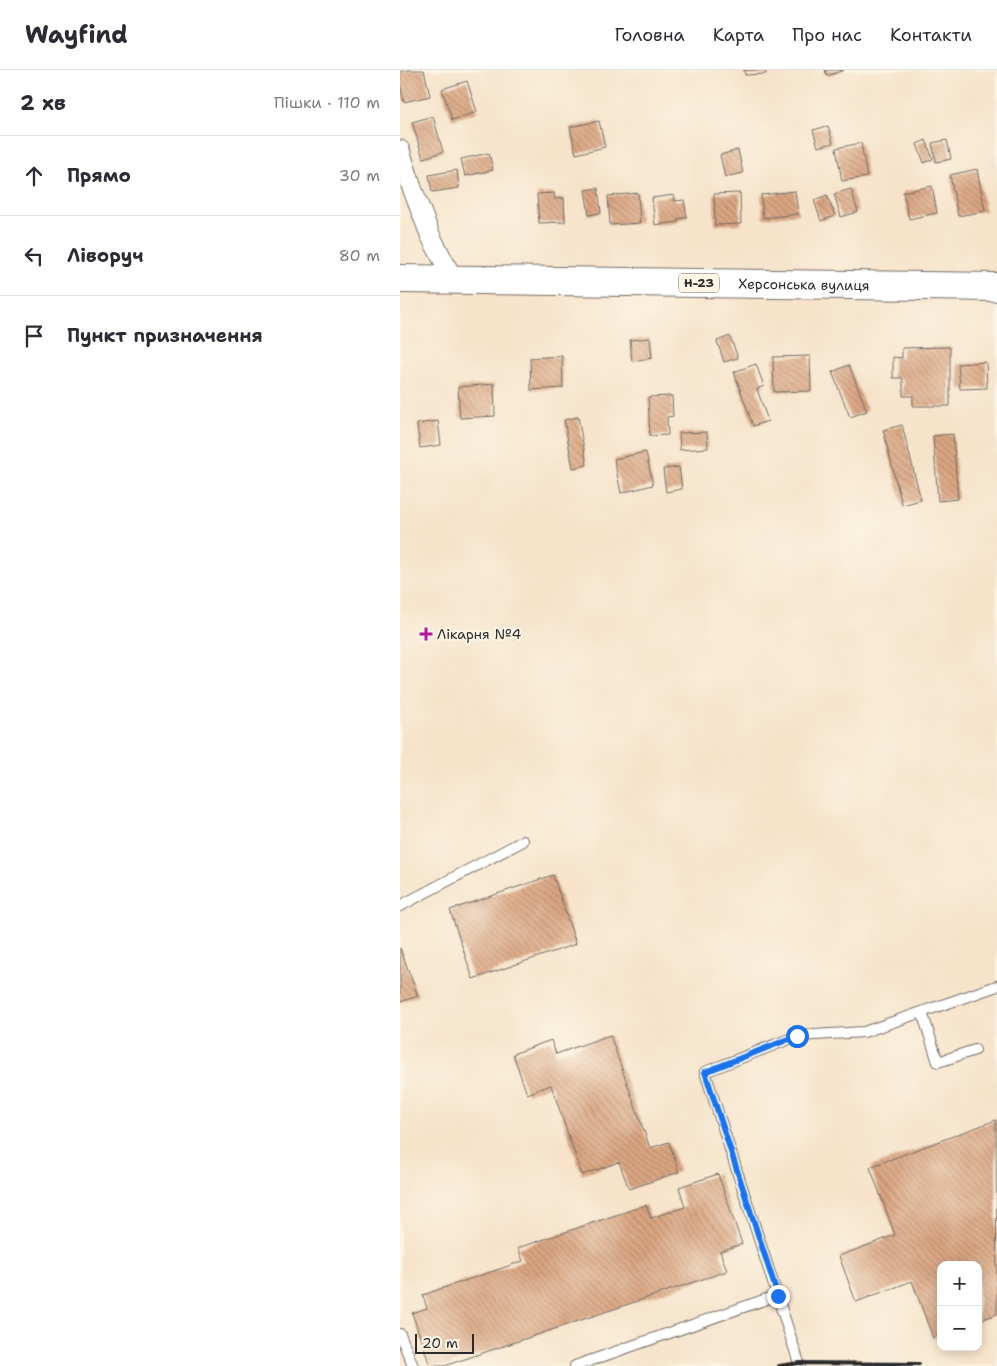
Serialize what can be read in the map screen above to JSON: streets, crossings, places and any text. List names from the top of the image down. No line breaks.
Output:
{"streets":{"main road":["Н-23","Херсонська вулиця"]},"places":{"health":["Лікарня №4"]},"scale_bar":"20 m","page":{"header":"Wayfind","nav":["Головна","Карта","Про нас","Контакти"],"heading":["2 хв","Пішки · 110 m"],"list":[["Прямо","30 m"],["Ліворуч","80 m"],"Пункт призначення"],"map_buttons":["+","−"],"scale":"20 m"}}
